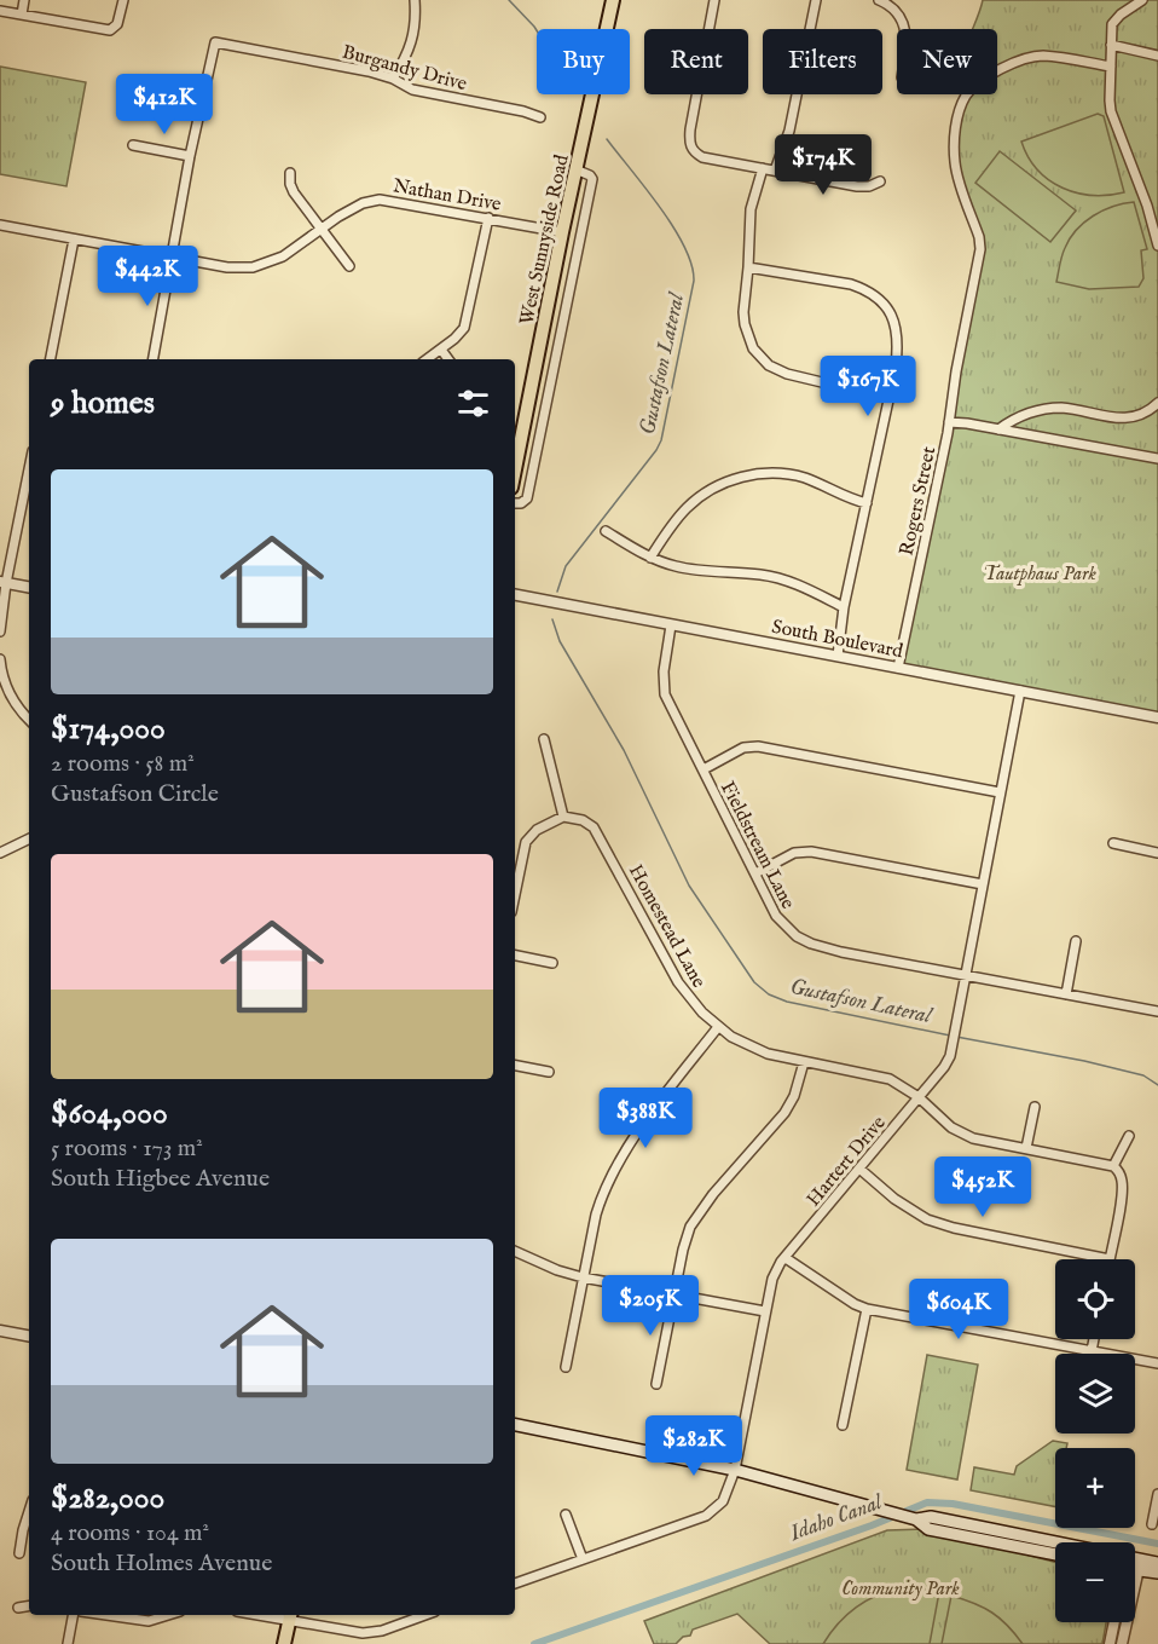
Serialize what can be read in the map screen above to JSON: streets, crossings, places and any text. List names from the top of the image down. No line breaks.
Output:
{"streets":{"main road":["West Sunnyside Road"],"street":["Burgandy Drive","Nathan Drive","Rogers Street","South Boulevard","Fieldstream Lane","Homestead Lane","Hartert Drive"]},"crossings":[["Nathan Drive","West Sunnyside Road"],["Rogers Street","South Boulevard"],["South Boulevard","Fieldstream Lane"],["South Boulevard","Hartert Drive"],["Fieldstream Lane","Hartert Drive"],["Homestead Lane","Hartert Drive"]],"water":["Gustafson Lateral","Idaho Canal"],"parks":["Tautphaus Park","Community Park"],"page":{"chip":["Buy","Rent","Filters","New"],"price":["$412K","$174K","$442K","$167K","$388K","$452K","$205K","$604K","$282K"],"heading":"9 homes","list":[{"name":"$174,000","note":"2 rooms · 58 m² · Gustafson Circle"},{"name":"$604,000","note":"5 rooms · 173 m² · South Higbee Avenue"},{"name":"$282,000","note":"4 rooms · 104 m² · South Holmes Avenue"}],"map_buttons":["+","−"]}}
